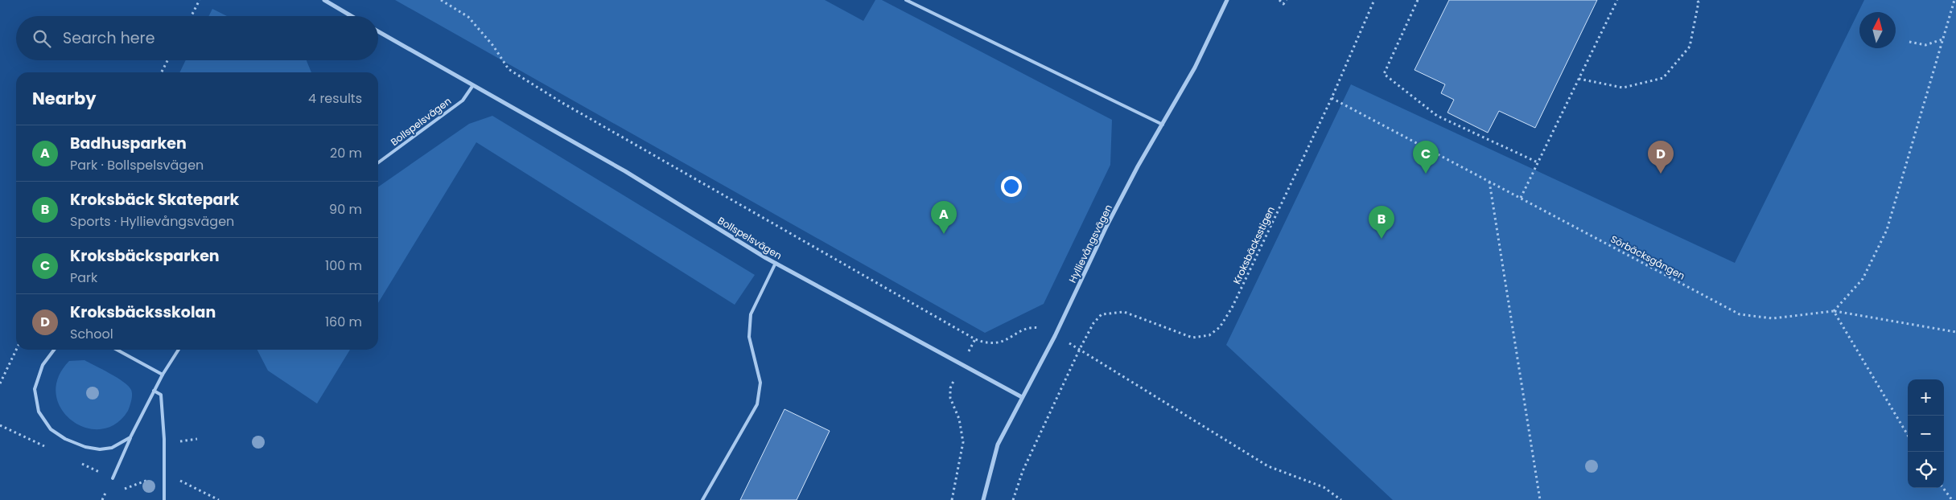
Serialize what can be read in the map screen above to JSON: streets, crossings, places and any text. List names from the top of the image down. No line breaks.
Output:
{"streets":{"street":["Bollspelsvägen","Hyllievångsvägen"],"path":["Kroksbäcksstigen","Sörbäcksgången"]},"crossings":[["Bollspelsvägen","Hyllievångsvägen"],["Kroksbäcksstigen","Sörbäcksgången"]],"north":"top","page":{"search":"Search here","heading":["Nearby","4 results"],"list":[{"mark":"A","name":"Badhusparken","note":"Park · Bollspelsvägen","value":"20 m"},{"mark":"B","name":"Kroksbäck Skatepark","note":"Sports · Hyllievångsvägen","value":"90 m"},{"mark":"C","name":"Kroksbäcksparken","note":"Park","value":"100 m"},{"mark":"D","name":"Kroksbäcksskolan","note":"School","value":"160 m"}],"pins":["C","D","A","B"],"map_buttons":["+","−"]}}
